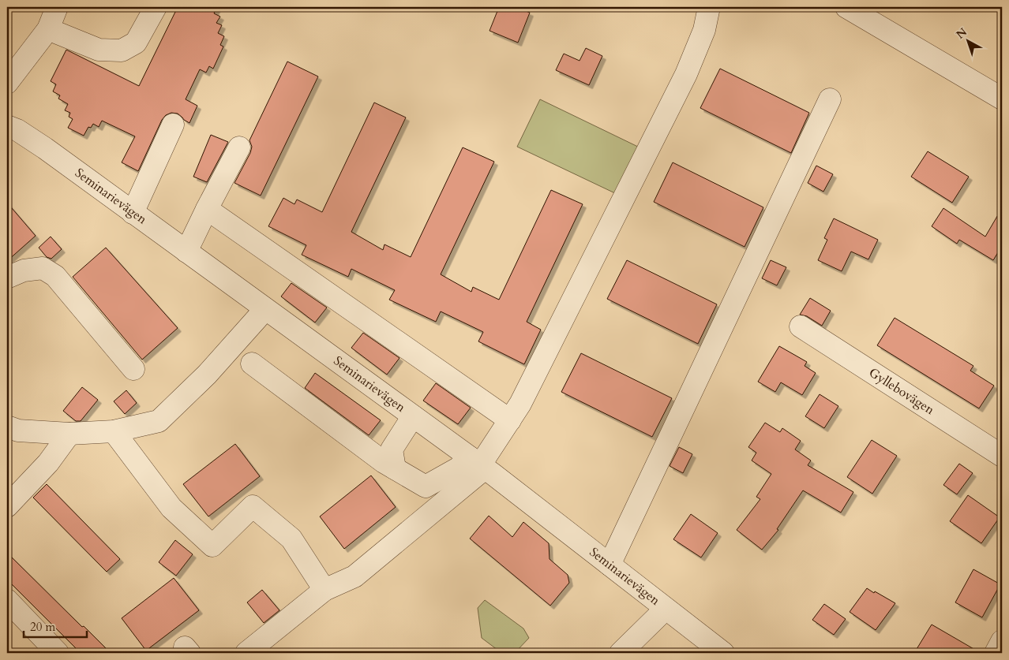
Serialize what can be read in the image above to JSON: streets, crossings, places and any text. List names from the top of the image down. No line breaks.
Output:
{"streets":{"street":["Seminarievägen","Gyllebovägen"]},"scale_bar":"20 m","north":"top left"}
